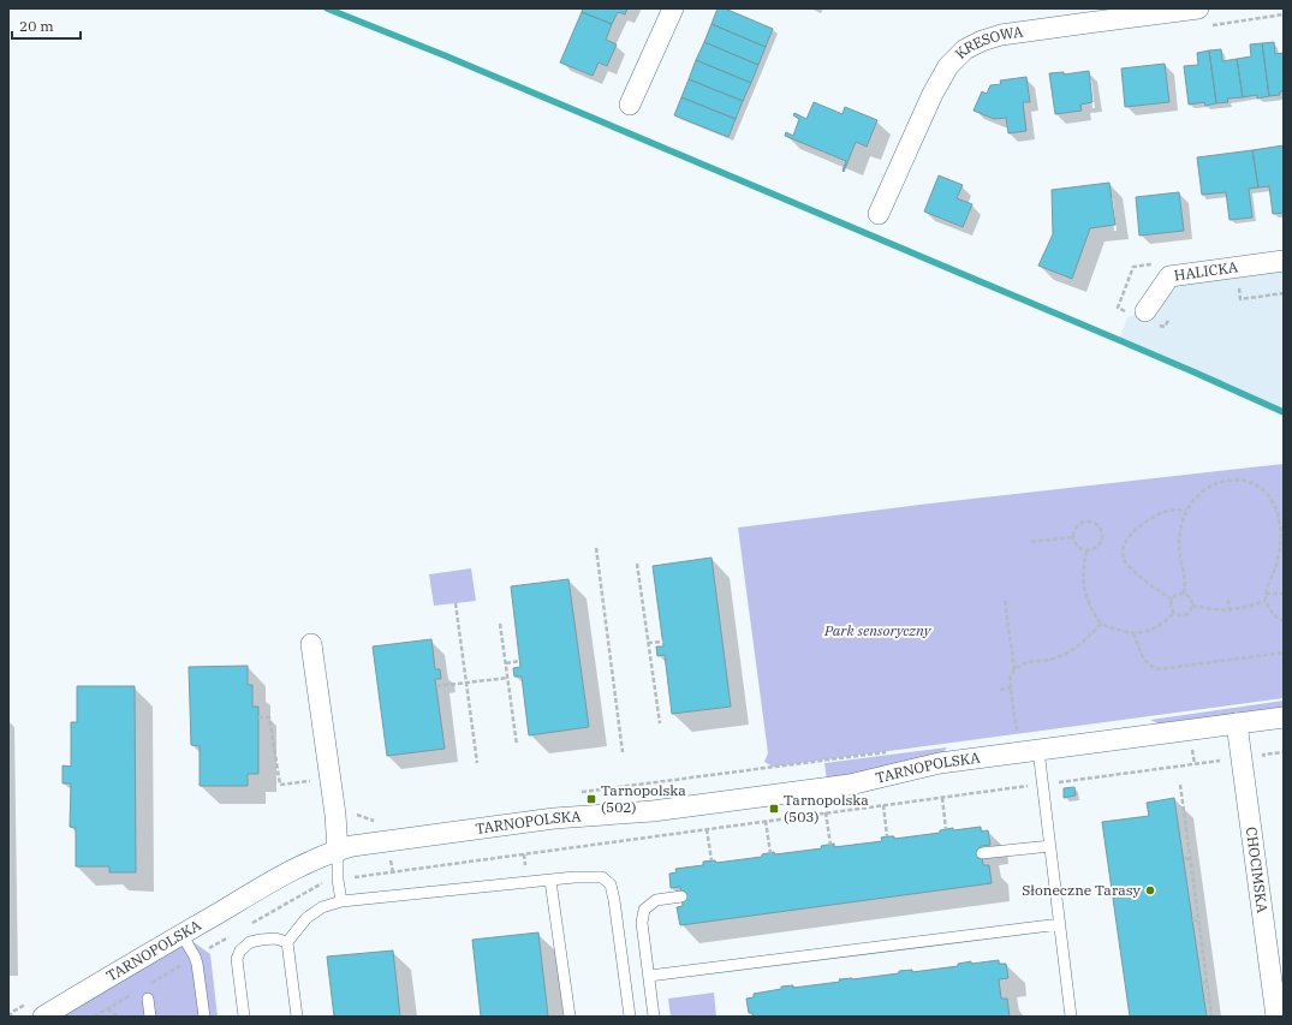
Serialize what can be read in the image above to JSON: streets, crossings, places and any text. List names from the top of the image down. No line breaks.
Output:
{"streets":{"street":["KRESOWA","HALICKA","TARNOPOLSKA","CHOCIMSKA"]},"crossings":[["TARNOPOLSKA","CHOCIMSKA"]],"parks":["Park sensoryczny"],"places":{"transit":["Tarnopolska (502)","Tarnopolska (503)"],"other":["Słoneczne Tarasy"]},"scale_bar":"20 m"}
